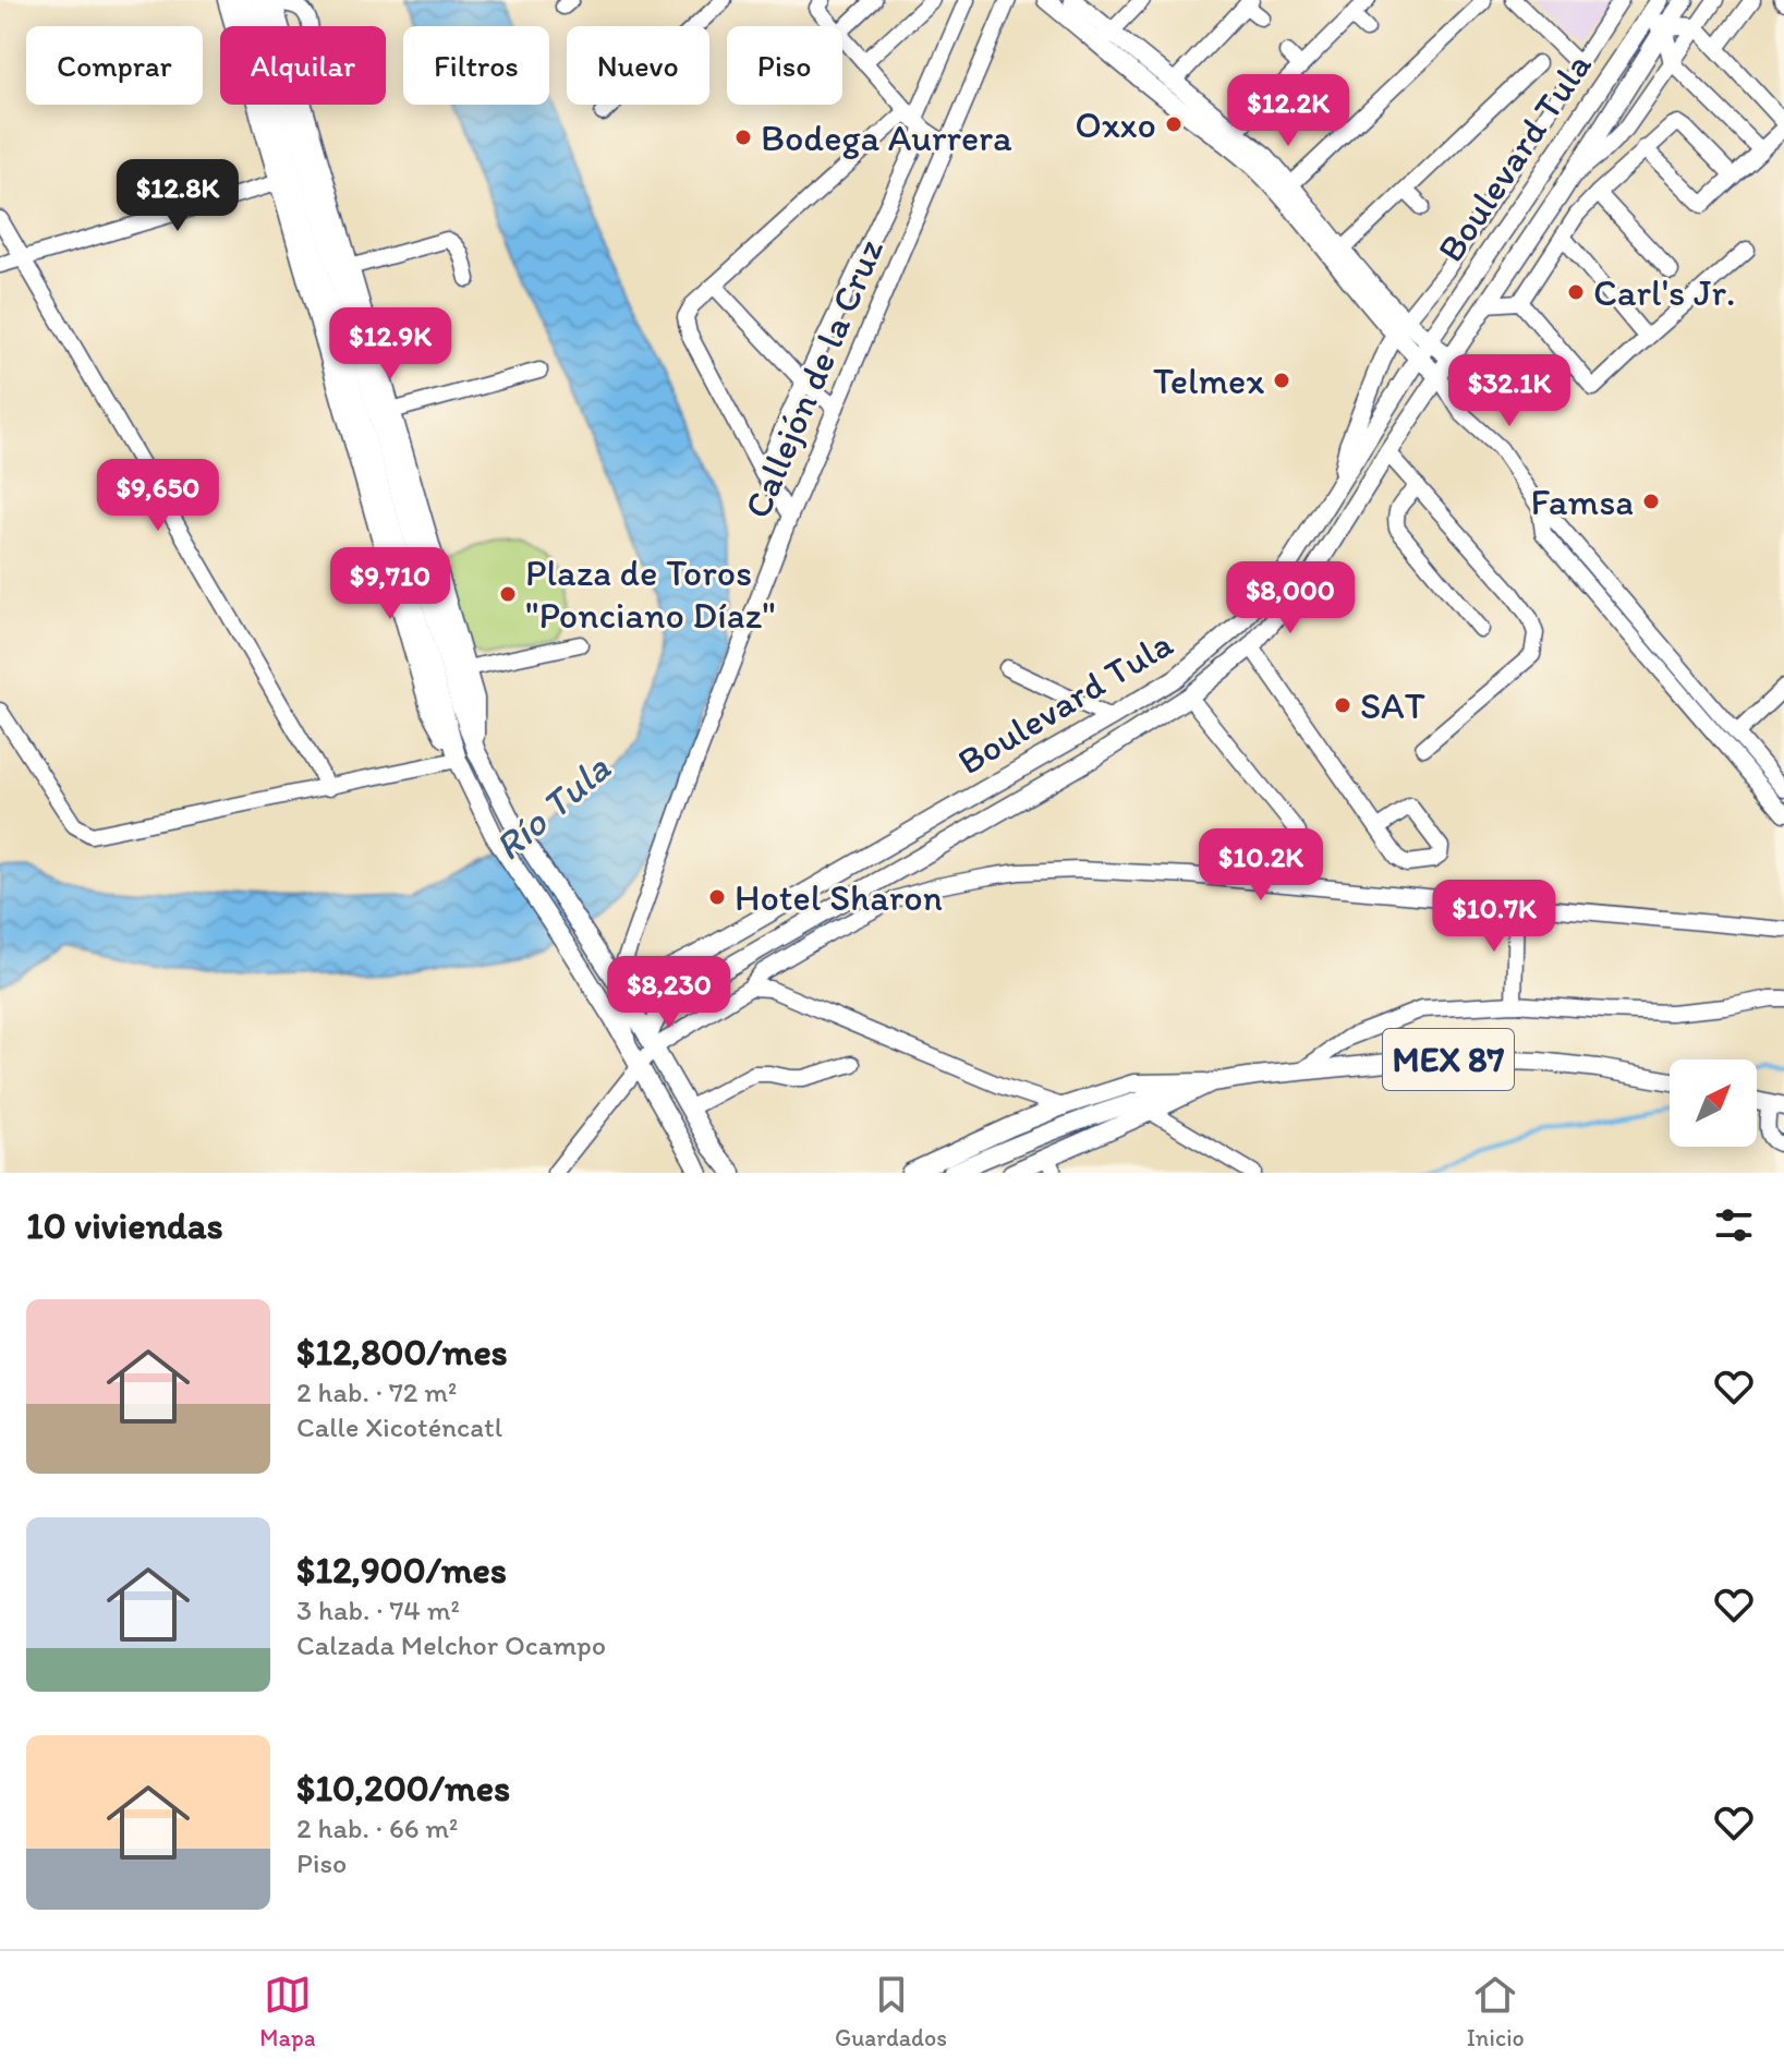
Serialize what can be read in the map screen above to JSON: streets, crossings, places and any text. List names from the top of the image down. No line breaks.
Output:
{"streets":{"main road":["Boulevard Tula","MEX 87"],"street":["Callejón de la Cruz"]},"crossings":[["Boulevard Tula","Callejón de la Cruz"]],"water":["Río Tula"],"places":["Oxxo","Bodega Aurrera","Carl's Jr.","Telmex","Famsa","Plaza de Toros \"Ponciano Díaz\"","SAT","Hotel Sharon"],"north":"top right","page":{"chip":["Comprar","Alquilar","Filtros","Nuevo","Piso"],"price":["$12.2K","$12.8K","$12.9K","$32.1K","$9,650","$9,710","$8,000","$10.2K","$10.7K","$8,230"],"heading":"10 viviendas","list":[{"name":"$12,800/mes","note":"2 hab. · 72 m² · Calle Xicoténcatl"},{"name":"$12,900/mes","note":"3 hab. · 74 m² · Calzada Melchor Ocampo"},{"name":"$10,200/mes","note":"2 hab. · 66 m² · Piso"}],"tabs":["Mapa","Guardados","Inicio"]}}
